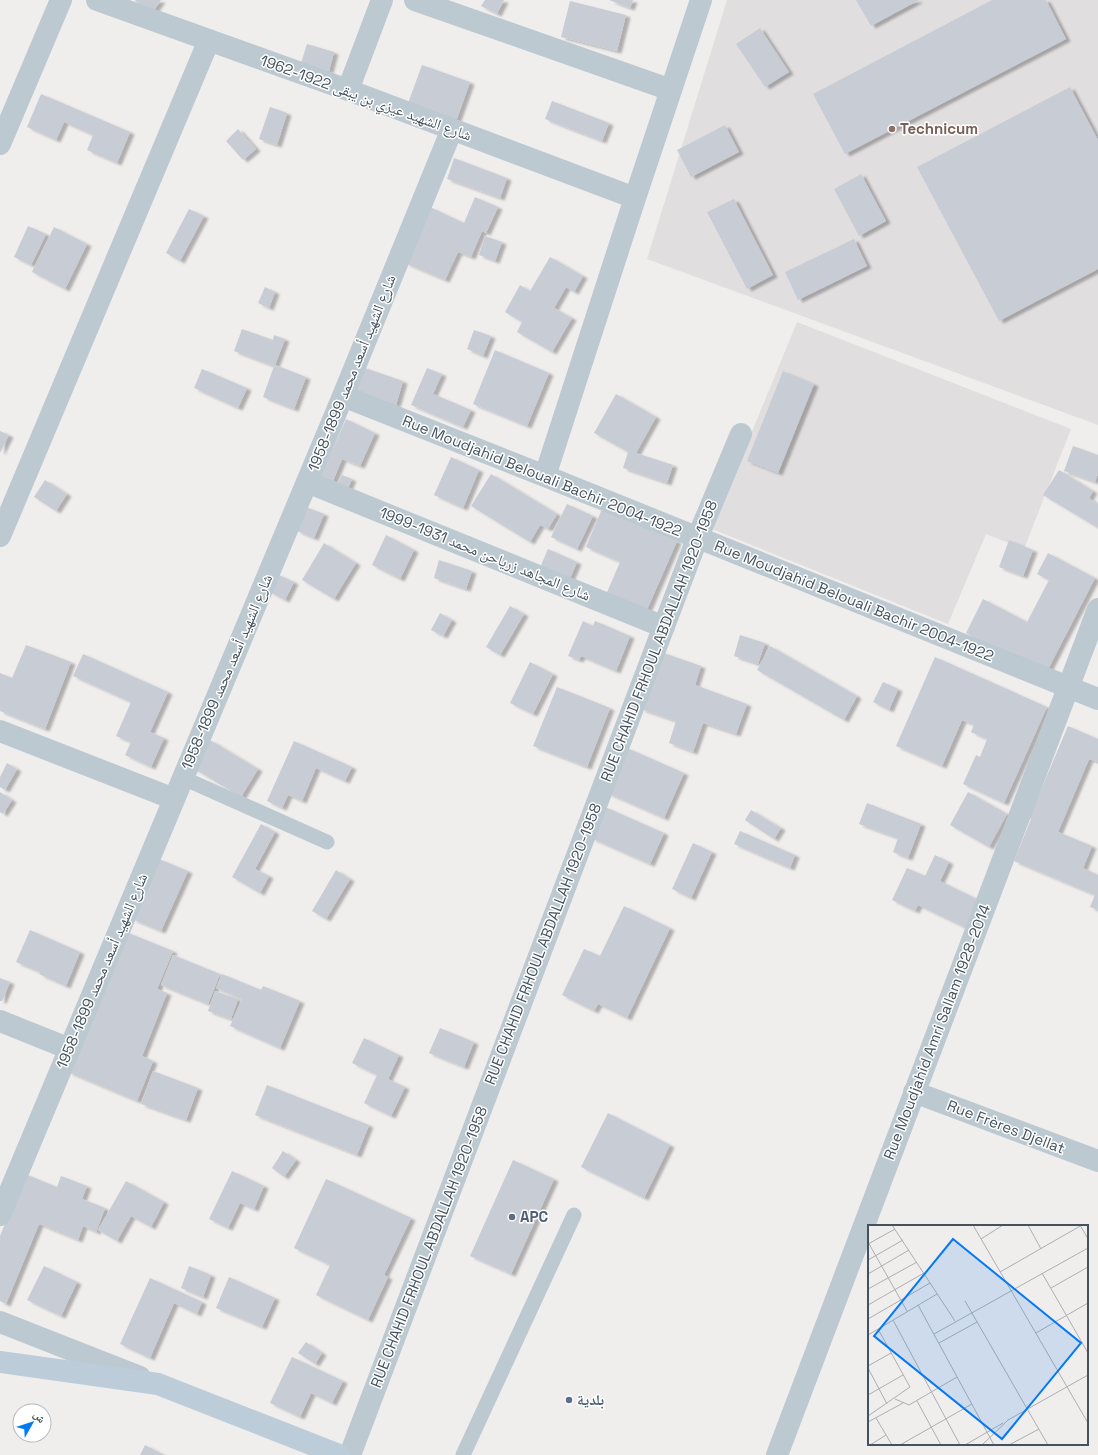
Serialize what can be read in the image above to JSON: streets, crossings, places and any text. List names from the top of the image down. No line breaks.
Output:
{"streets":{"street":["شارع الشهيد عيزي بن يبقى 1922-1962","شارع الشهيد أسعد محمد 1899-1958","Rue Moudjahid Belouali Bachir 2004-1922","شارع المجاهد زرياحن محمد 1931-1999","RUE CHAHID FRHOUL ABDALLAH 1920-1958","Rue Moudjahid Amri Sallam 1928-2014","Rue Frères Djellat"]},"crossings":[["شارع الشهيد عيزي بن يبقى 1922-1962","شارع الشهيد أسعد محمد 1899-1958"],["شارع الشهيد أسعد محمد 1899-1958","Rue Moudjahid Belouali Bachir 2004-1922"],["شارع الشهيد أسعد محمد 1899-1958","شارع المجاهد زرياحن محمد 1931-1999"],["Rue Moudjahid Belouali Bachir 2004-1922","RUE CHAHID FRHOUL ABDALLAH 1920-1958"],["Rue Moudjahid Belouali Bachir 2004-1922","Rue Moudjahid Amri Sallam 1928-2014"],["شارع المجاهد زرياحن محمد 1931-1999","RUE CHAHID FRHOUL ABDALLAH 1920-1958"],["Rue Moudjahid Amri Sallam 1928-2014","Rue Frères Djellat"]],"places":["Technicum","APC","بلدية"],"north":"top right"}
